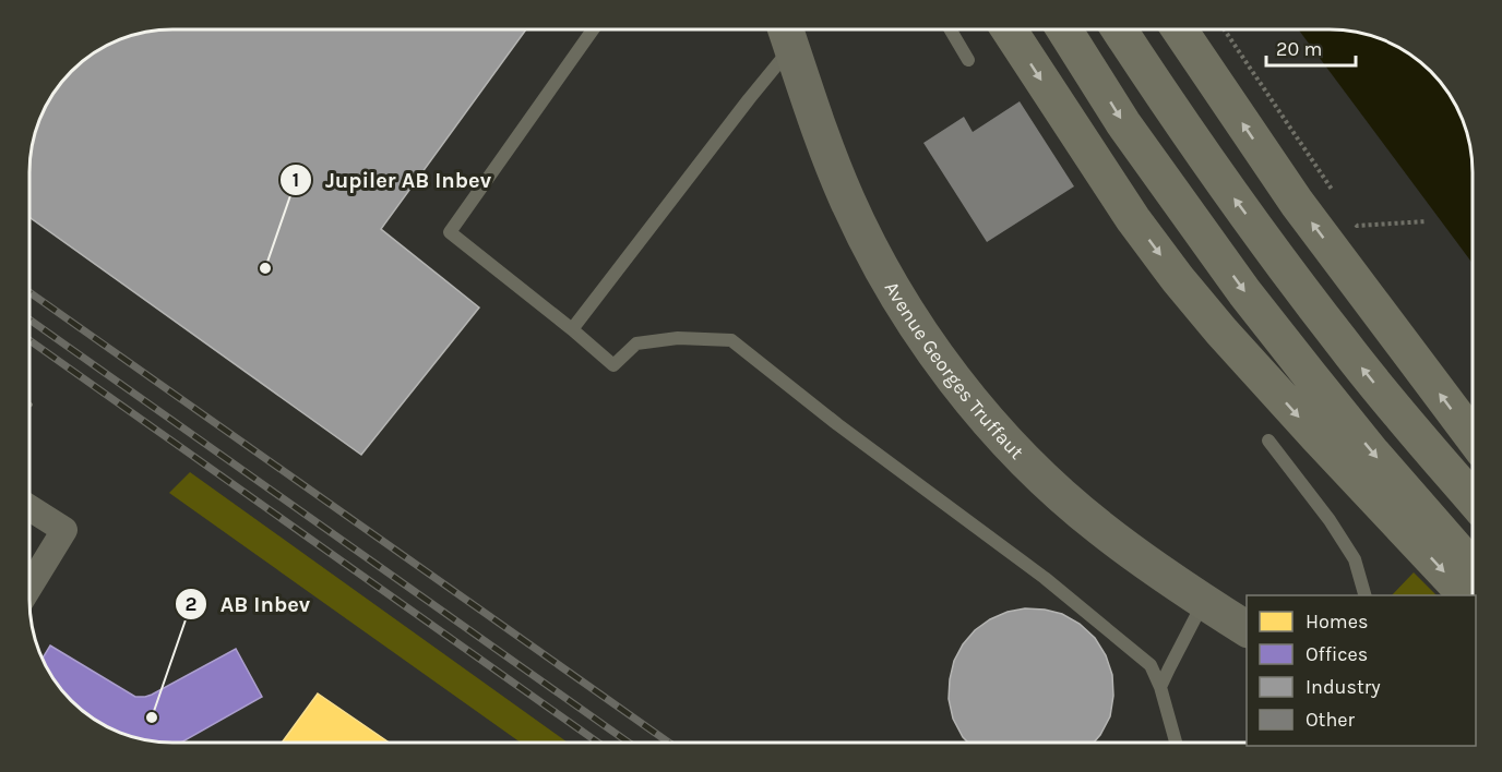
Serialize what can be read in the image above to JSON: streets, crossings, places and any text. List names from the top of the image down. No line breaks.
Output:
{"streets":{"street":["Avenue Georges Truffaut"]},"places":["Jupiler AB Inbev","AB Inbev"],"legend":["Homes","Offices","Industry","Other"],"scale_bar":"20 m"}
